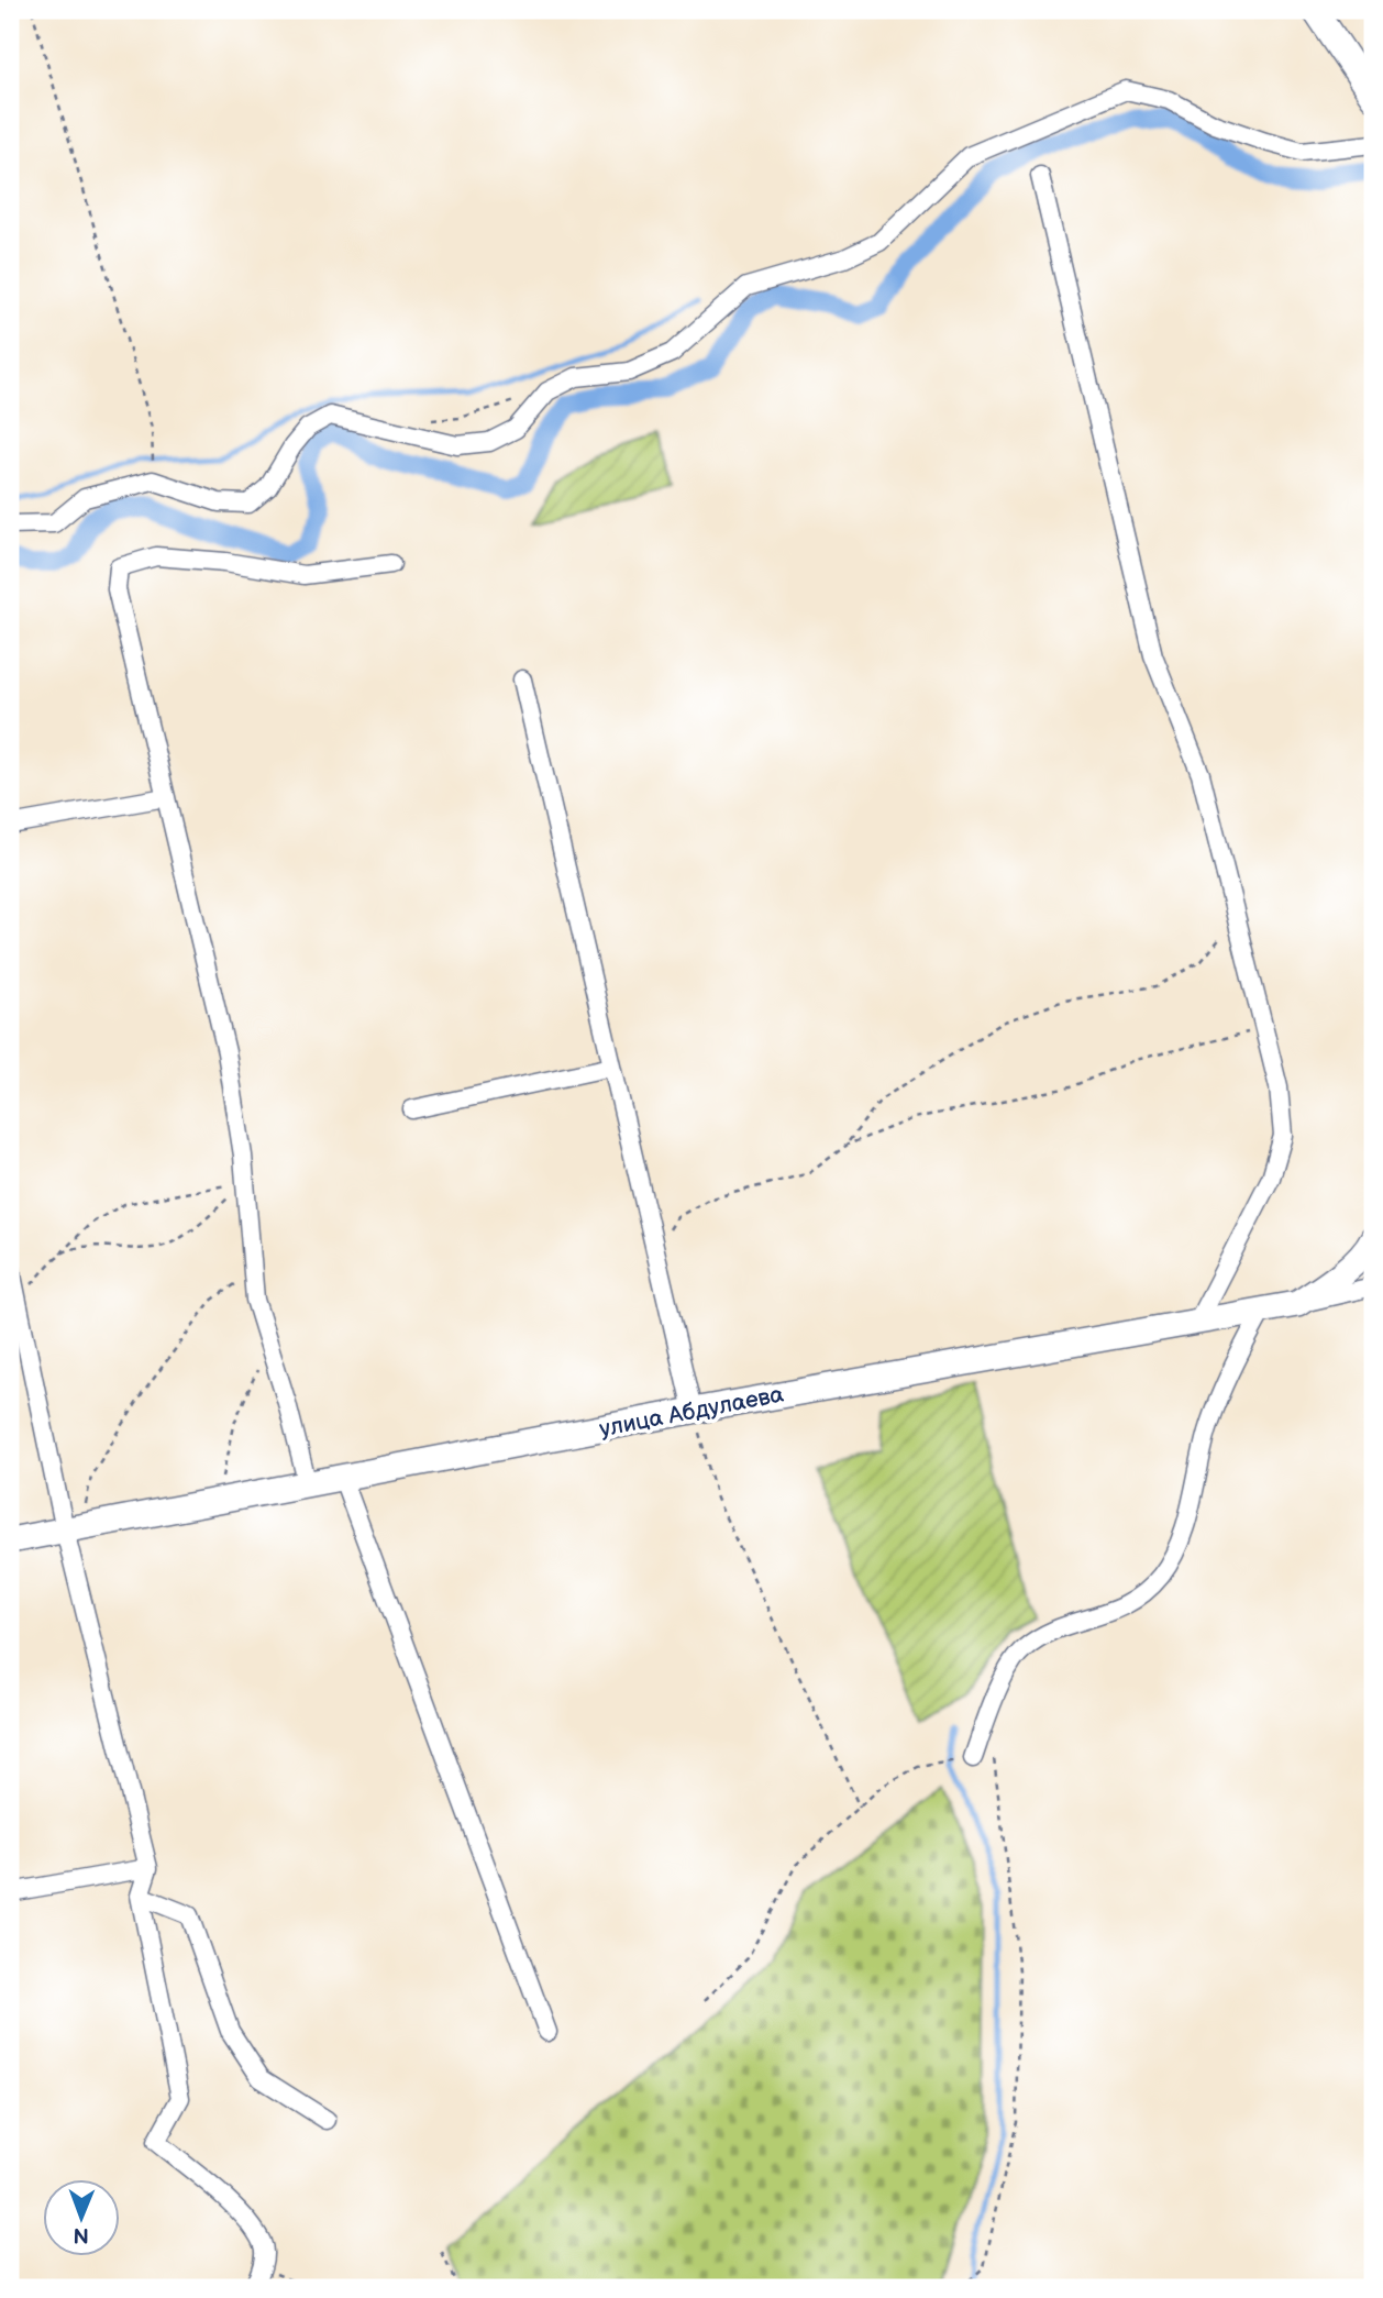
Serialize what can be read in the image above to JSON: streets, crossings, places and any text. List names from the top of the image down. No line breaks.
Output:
{"streets":{"main road":["улица Абдулаева"]},"north":"bottom"}
